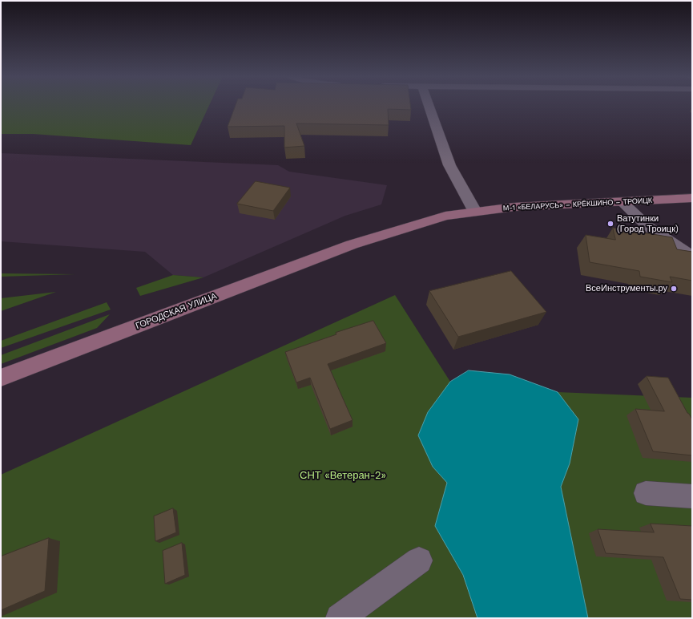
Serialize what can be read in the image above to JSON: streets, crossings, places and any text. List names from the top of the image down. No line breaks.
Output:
{"streets":{"main road":["М-1 «БЕЛАРУСЬ» – КРЁКШИНО – ТРОИЦК","ГОРОДСКАЯ УЛИЦА"]},"crossings":[["М-1 «БЕЛАРУСЬ» – КРЁКШИНО – ТРОИЦК","ГОРОДСКАЯ УЛИЦА"]],"parks":["СНТ «Ветеран-2»"],"places":["Ватутинки (Город Троицк)","ВсеИнструменты.ру"]}
